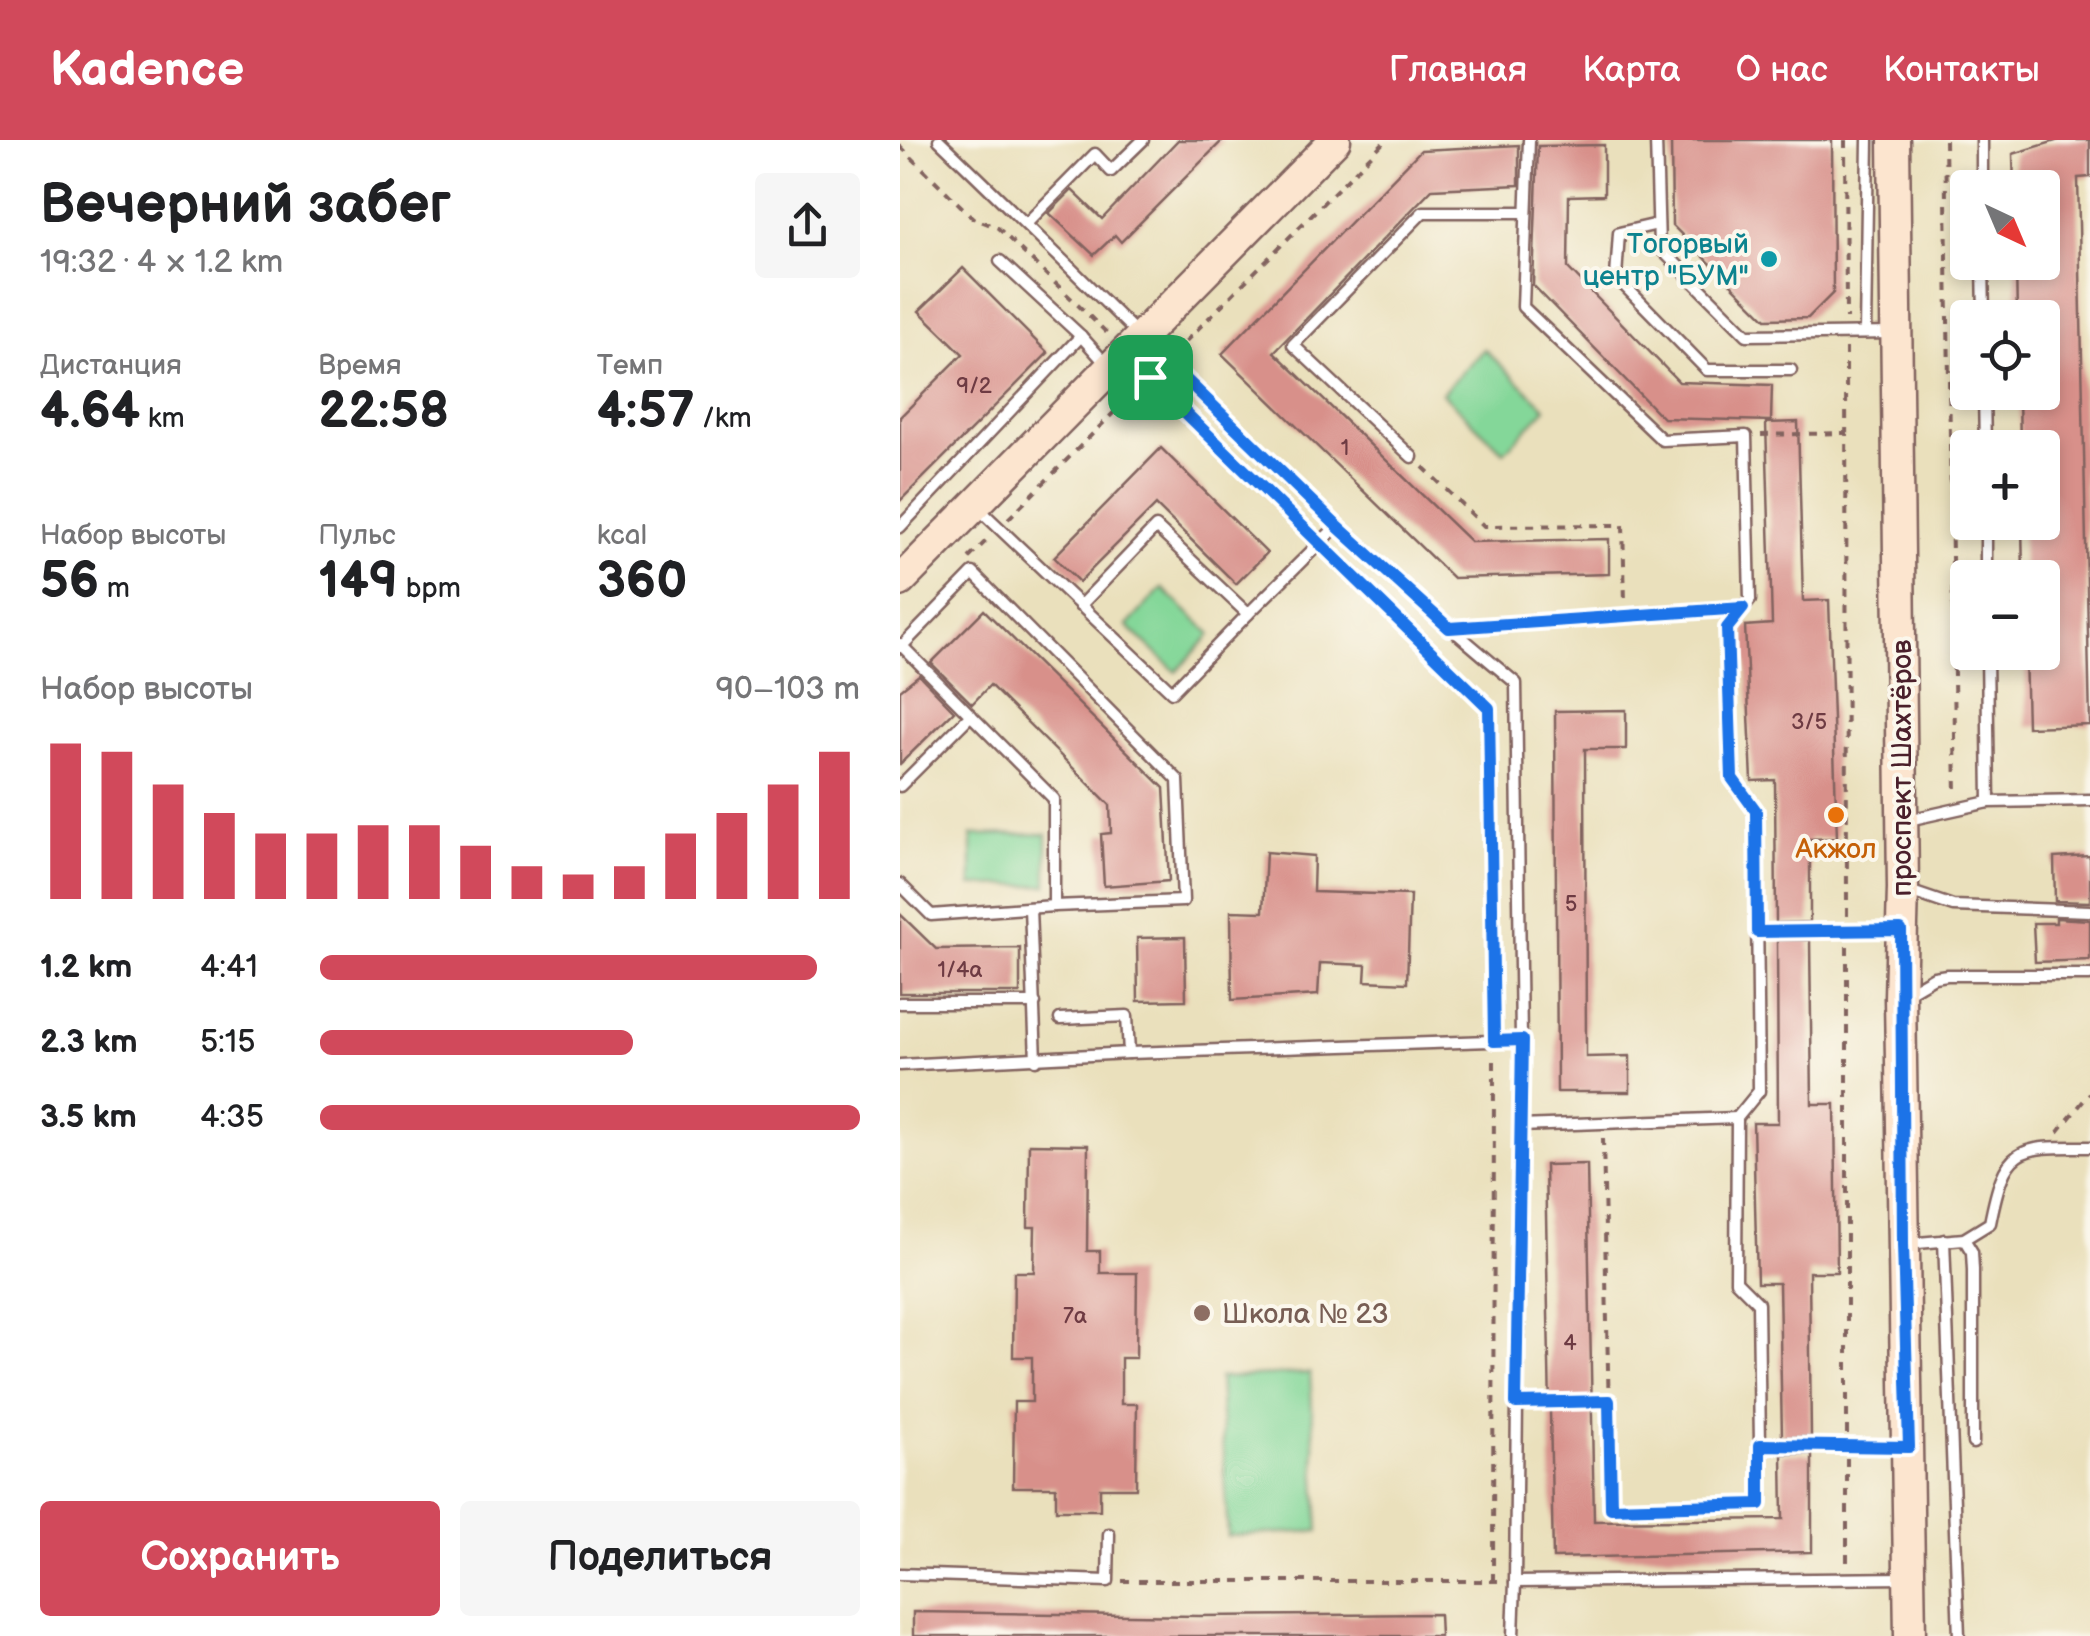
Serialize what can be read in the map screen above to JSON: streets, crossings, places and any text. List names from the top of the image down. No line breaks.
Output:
{"streets":{"street":["проспект Шахтёров"]},"places":["Тогорвый центр \"БУМ\"","Акжол","Школа № 23"],"house_numbers":["9/2","1","3/5","5","1/4а","7а","4"],"north":"bottom right","page":{"header":"Kadence","nav":["Главная","Карта","О нас","Контакты"],"heading":["Вечерний забег","19:32 · 4 × 1.2 km"],"map_buttons":["+","−"],"stats":[["Дистанция","4.64 km"],["Время","22:58"],["Темп","4:57 /km"],["Набор высоты","56 m"],["Пульс","149 bpm"],["kcal","360"]],"chart":["Набор высоты","90–103 m"],"list":[{"name":"1.2 km","note":"4:41"},{"name":"2.3 km","note":"5:15"},{"name":"3.5 km","note":"4:35"}],"buttons":["Сохранить","Поделиться"]}}
